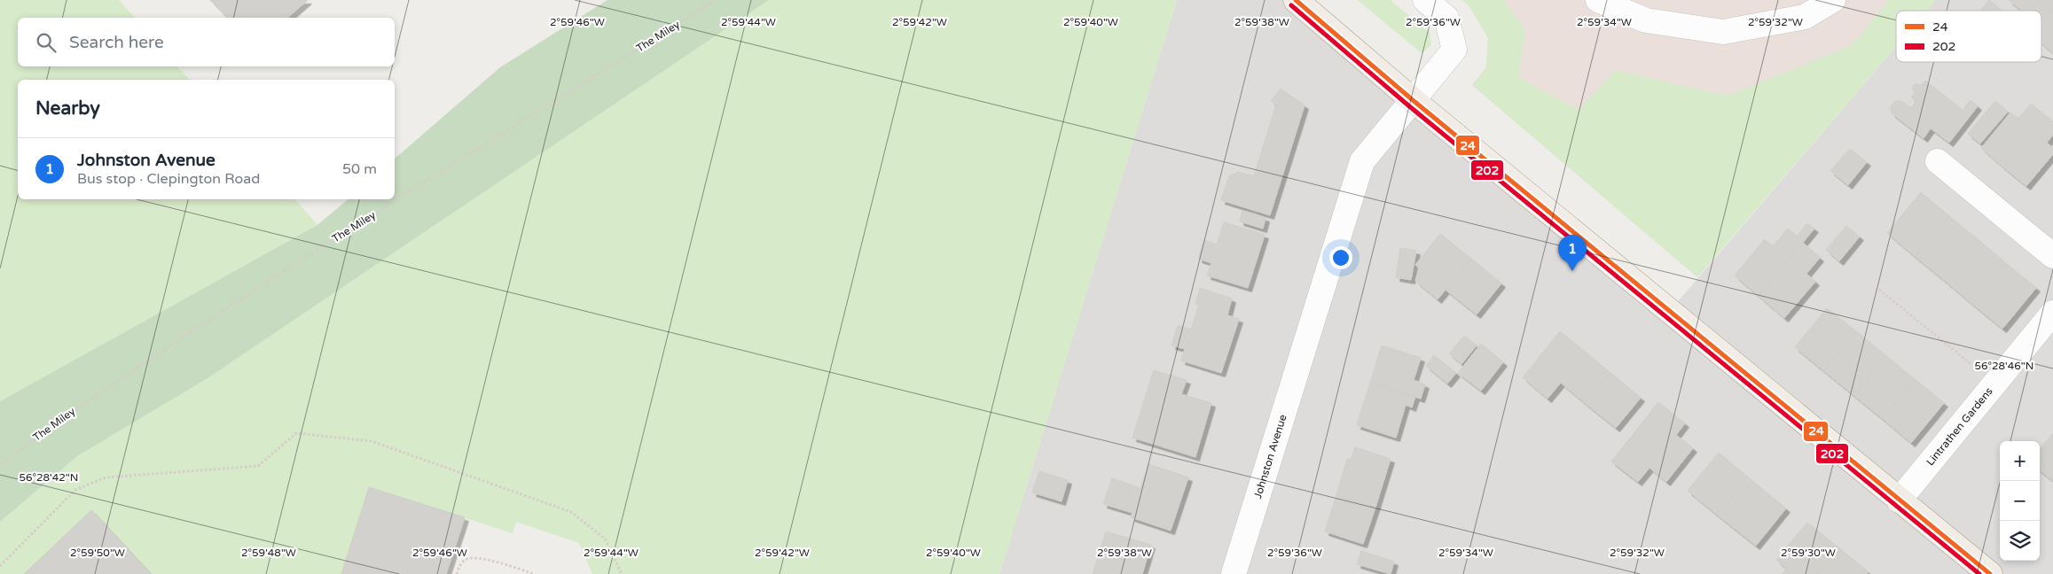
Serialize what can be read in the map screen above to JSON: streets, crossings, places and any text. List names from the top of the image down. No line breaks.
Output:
{"streets":{"street":["Lintrathen Gardens","Johnston Avenue"],"path":["The Miley"]},"lines":["transit line 24","transit line 202"],"legend":["24","202"],"page":{"search":"Search here","heading":"Nearby","list":[{"mark":"1","name":"Johnston Avenue","note":"Bus stop · Clepington Road","value":"50 m"}],"pins":"1","map_buttons":["+","−"]},"coordinates":["2°59'46\"W","2°59'44\"W","2°59'42\"W","2°59'40\"W","2°59'38\"W","2°59'36\"W","2°59'34\"W","2°59'32\"W","56°28'46\"N","56°28'42\"N","2°59'50\"W","2°59'48\"W","2°59'30\"W"]}
